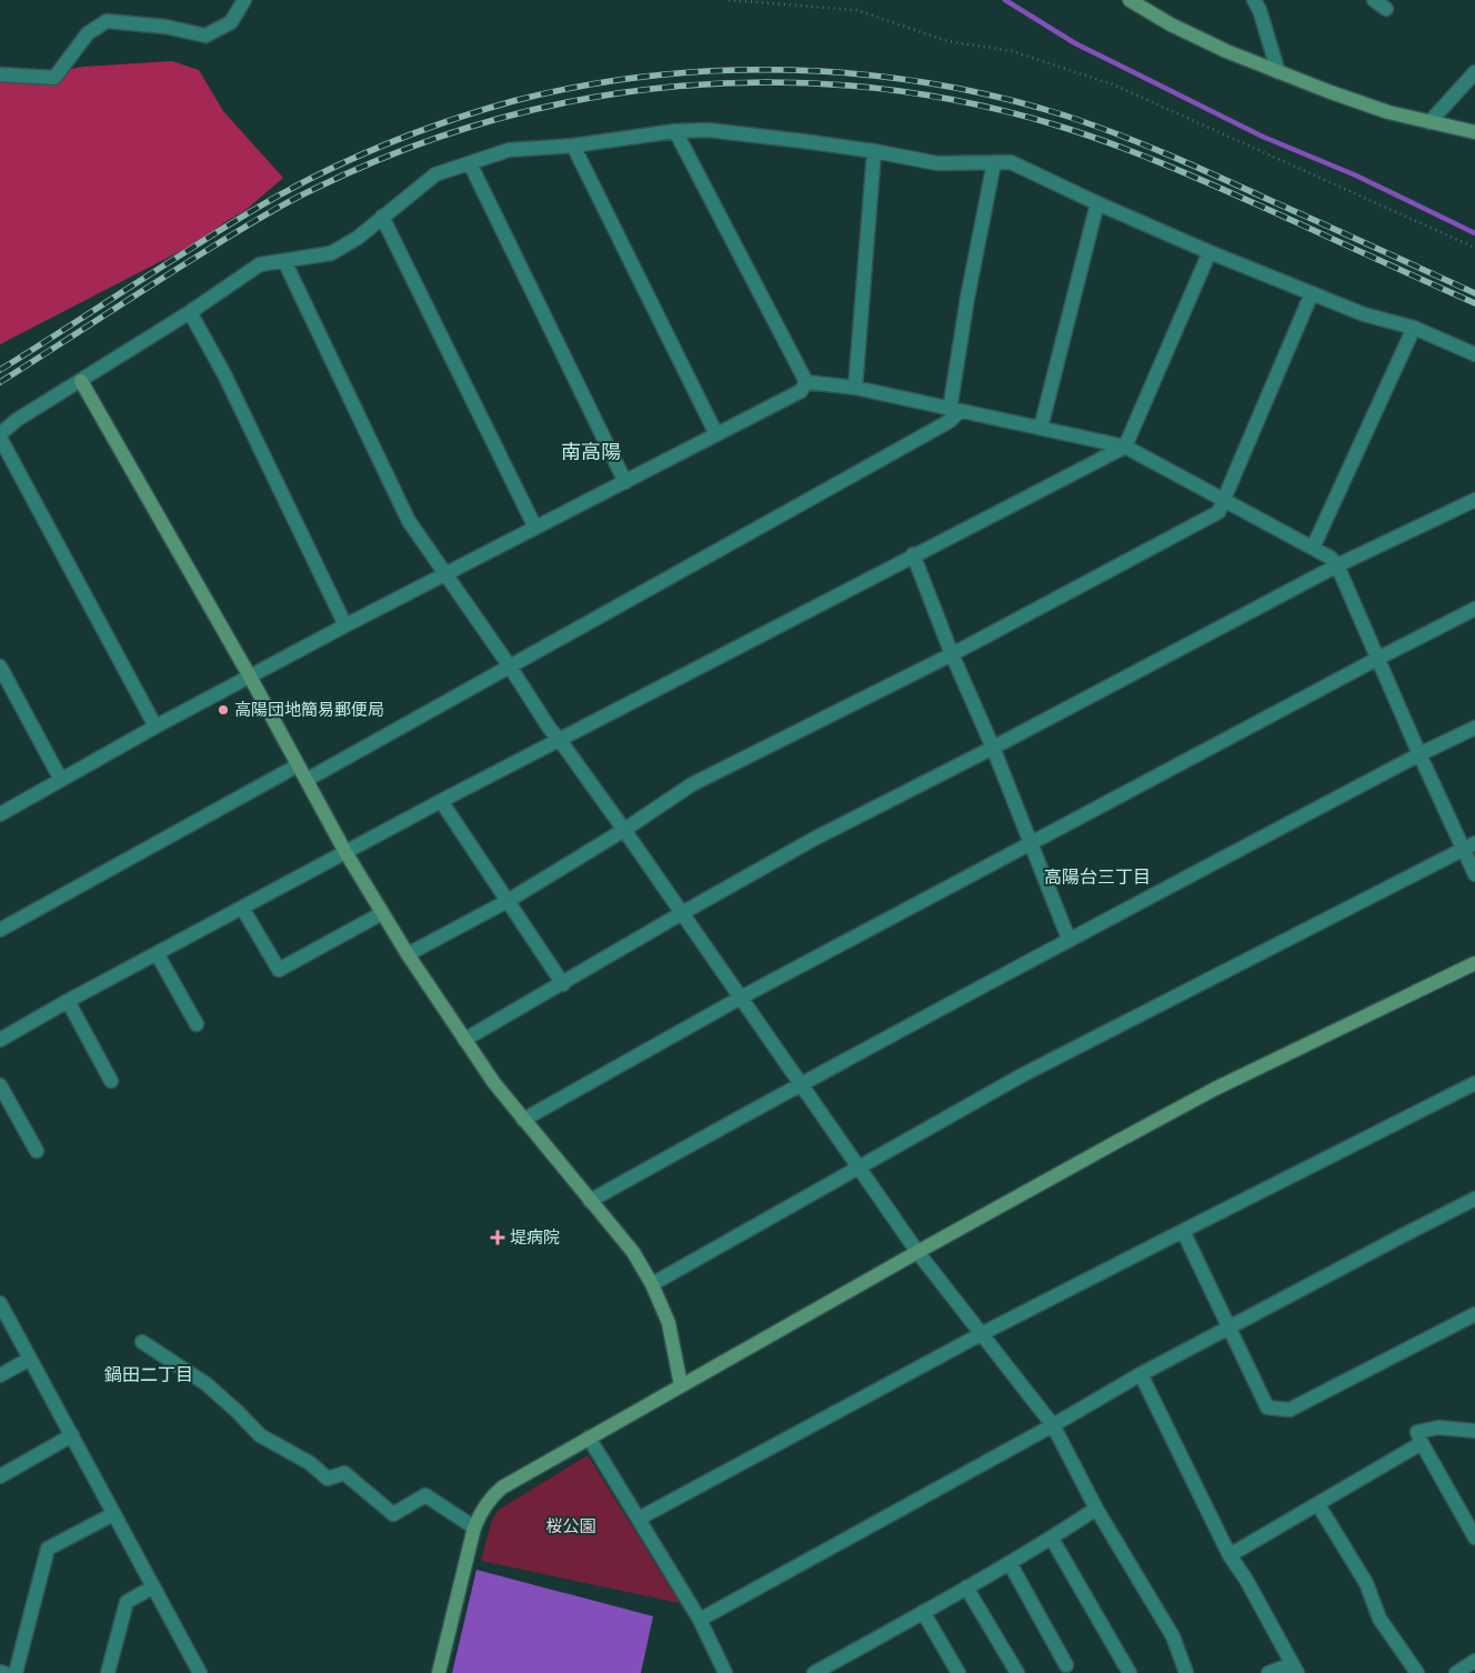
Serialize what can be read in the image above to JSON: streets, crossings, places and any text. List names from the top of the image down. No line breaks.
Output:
{"districts":["南高陽","高陽台三丁目","鍋田二丁目"],"parks":["桜公園"],"places":{"other":["高陽団地簡易郵便局"],"health":["堤病院"]}}
